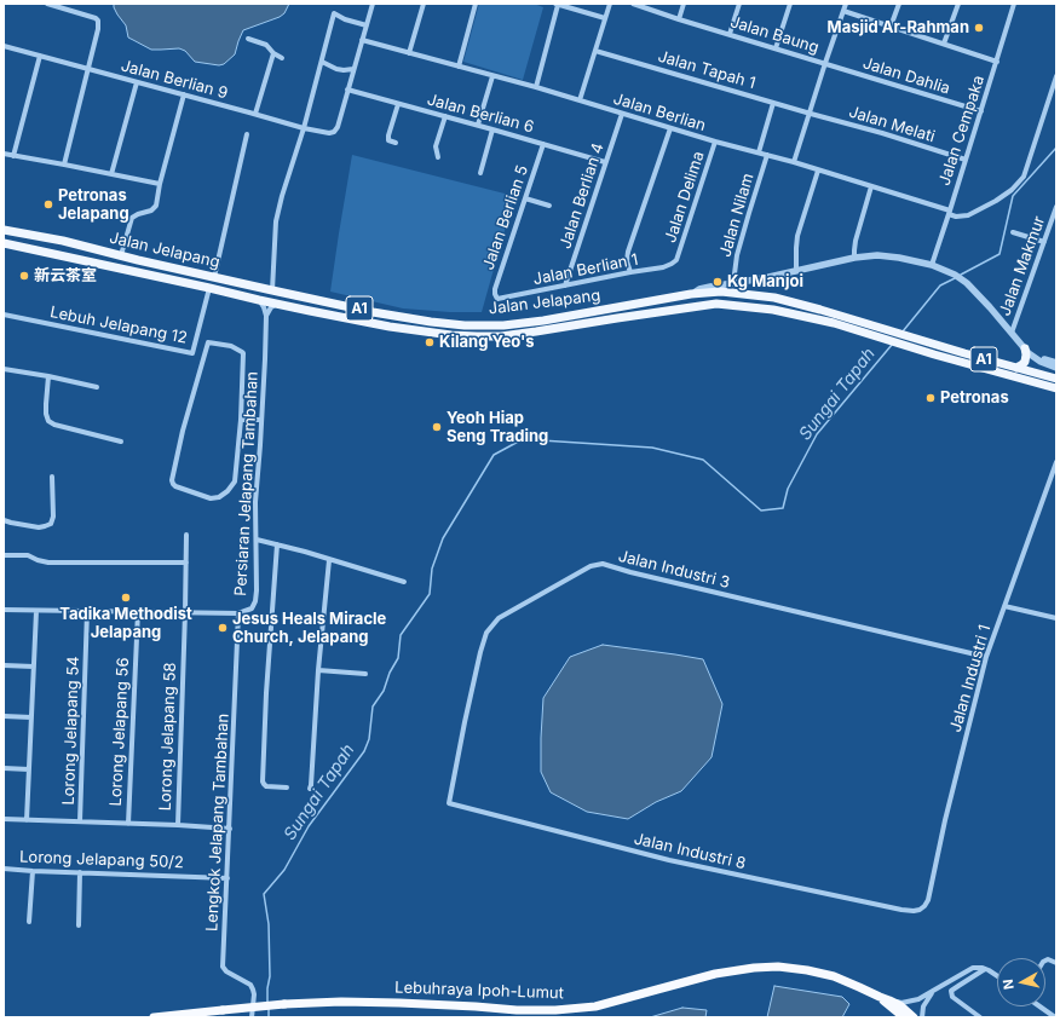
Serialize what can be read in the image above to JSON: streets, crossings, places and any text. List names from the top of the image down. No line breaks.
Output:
{"streets":{"highway":["Lebuhraya Ipoh-Lumut"],"main road":["Jalan Jelapang","A1"],"street":["Jalan Baung","Jalan Tapah 1","Jalan Dahlia","Jalan Berlian 9","Jalan Berlian","Jalan Berlian 6","Jalan Melati","Jalan Cempaka","Jalan Berlian 4","Jalan Delima","Jalan Nilam","Jalan Berlian 5","Jalan Makmur","Jalan Berlian 1","Lebuh Jelapang 12","Persiaran Jelapang Tambahan","Jalan Industri 3","Jalan Industri 1","Lorong Jelapang 54","Lorong Jelapang 56","Lorong Jelapang 58","Lengkok Jelapang Tambahan","Jalan Industri 8","Lorong Jelapang 50/2"]},"crossings":[["Jalan Baung","Jalan Dahlia"],["Jalan Tapah 1","Jalan Melati"],["Jalan Dahlia","Jalan Cempaka"],["Jalan Berlian 9","Jalan Berlian 6"],["Jalan Berlian","Jalan Cempaka"],["Jalan Berlian","Jalan Berlian 4"],["Jalan Berlian","Jalan Delima"],["Jalan Berlian","Jalan Nilam"],["Jalan Berlian 6","Jalan Berlian 4"],["Jalan Berlian 6","Jalan Berlian 5"],["Jalan Melati","Jalan Cempaka"],["Jalan Berlian 4","Jalan Berlian 1"],["Jalan Delima","Jalan Berlian 1"],["Jalan Berlian 5","Jalan Berlian 1"],["Jalan Jelapang","Lebuh Jelapang 12"],["Jalan Jelapang","Persiaran Jelapang Tambahan"],["Persiaran Jelapang Tambahan","Lengkok Jelapang Tambahan"],["Jalan Industri 3","Jalan Industri 1"],["Jalan Industri 3","Jalan Industri 8"],["Jalan Industri 1","Jalan Industri 8"],["Lengkok Jelapang Tambahan","Lorong Jelapang 50/2"]],"water":["Sungai Tapah"],"places":["Masjid Ar-Rahman","Petronas Jelapang","新云茶室","Kg Manjoi","Kilang Yeo's","Petronas","Yeoh Hiap Seng Trading","Tadika Methodist Jelapang","Jesus Heals Miracle Church, Jelapang"],"north":"left"}
